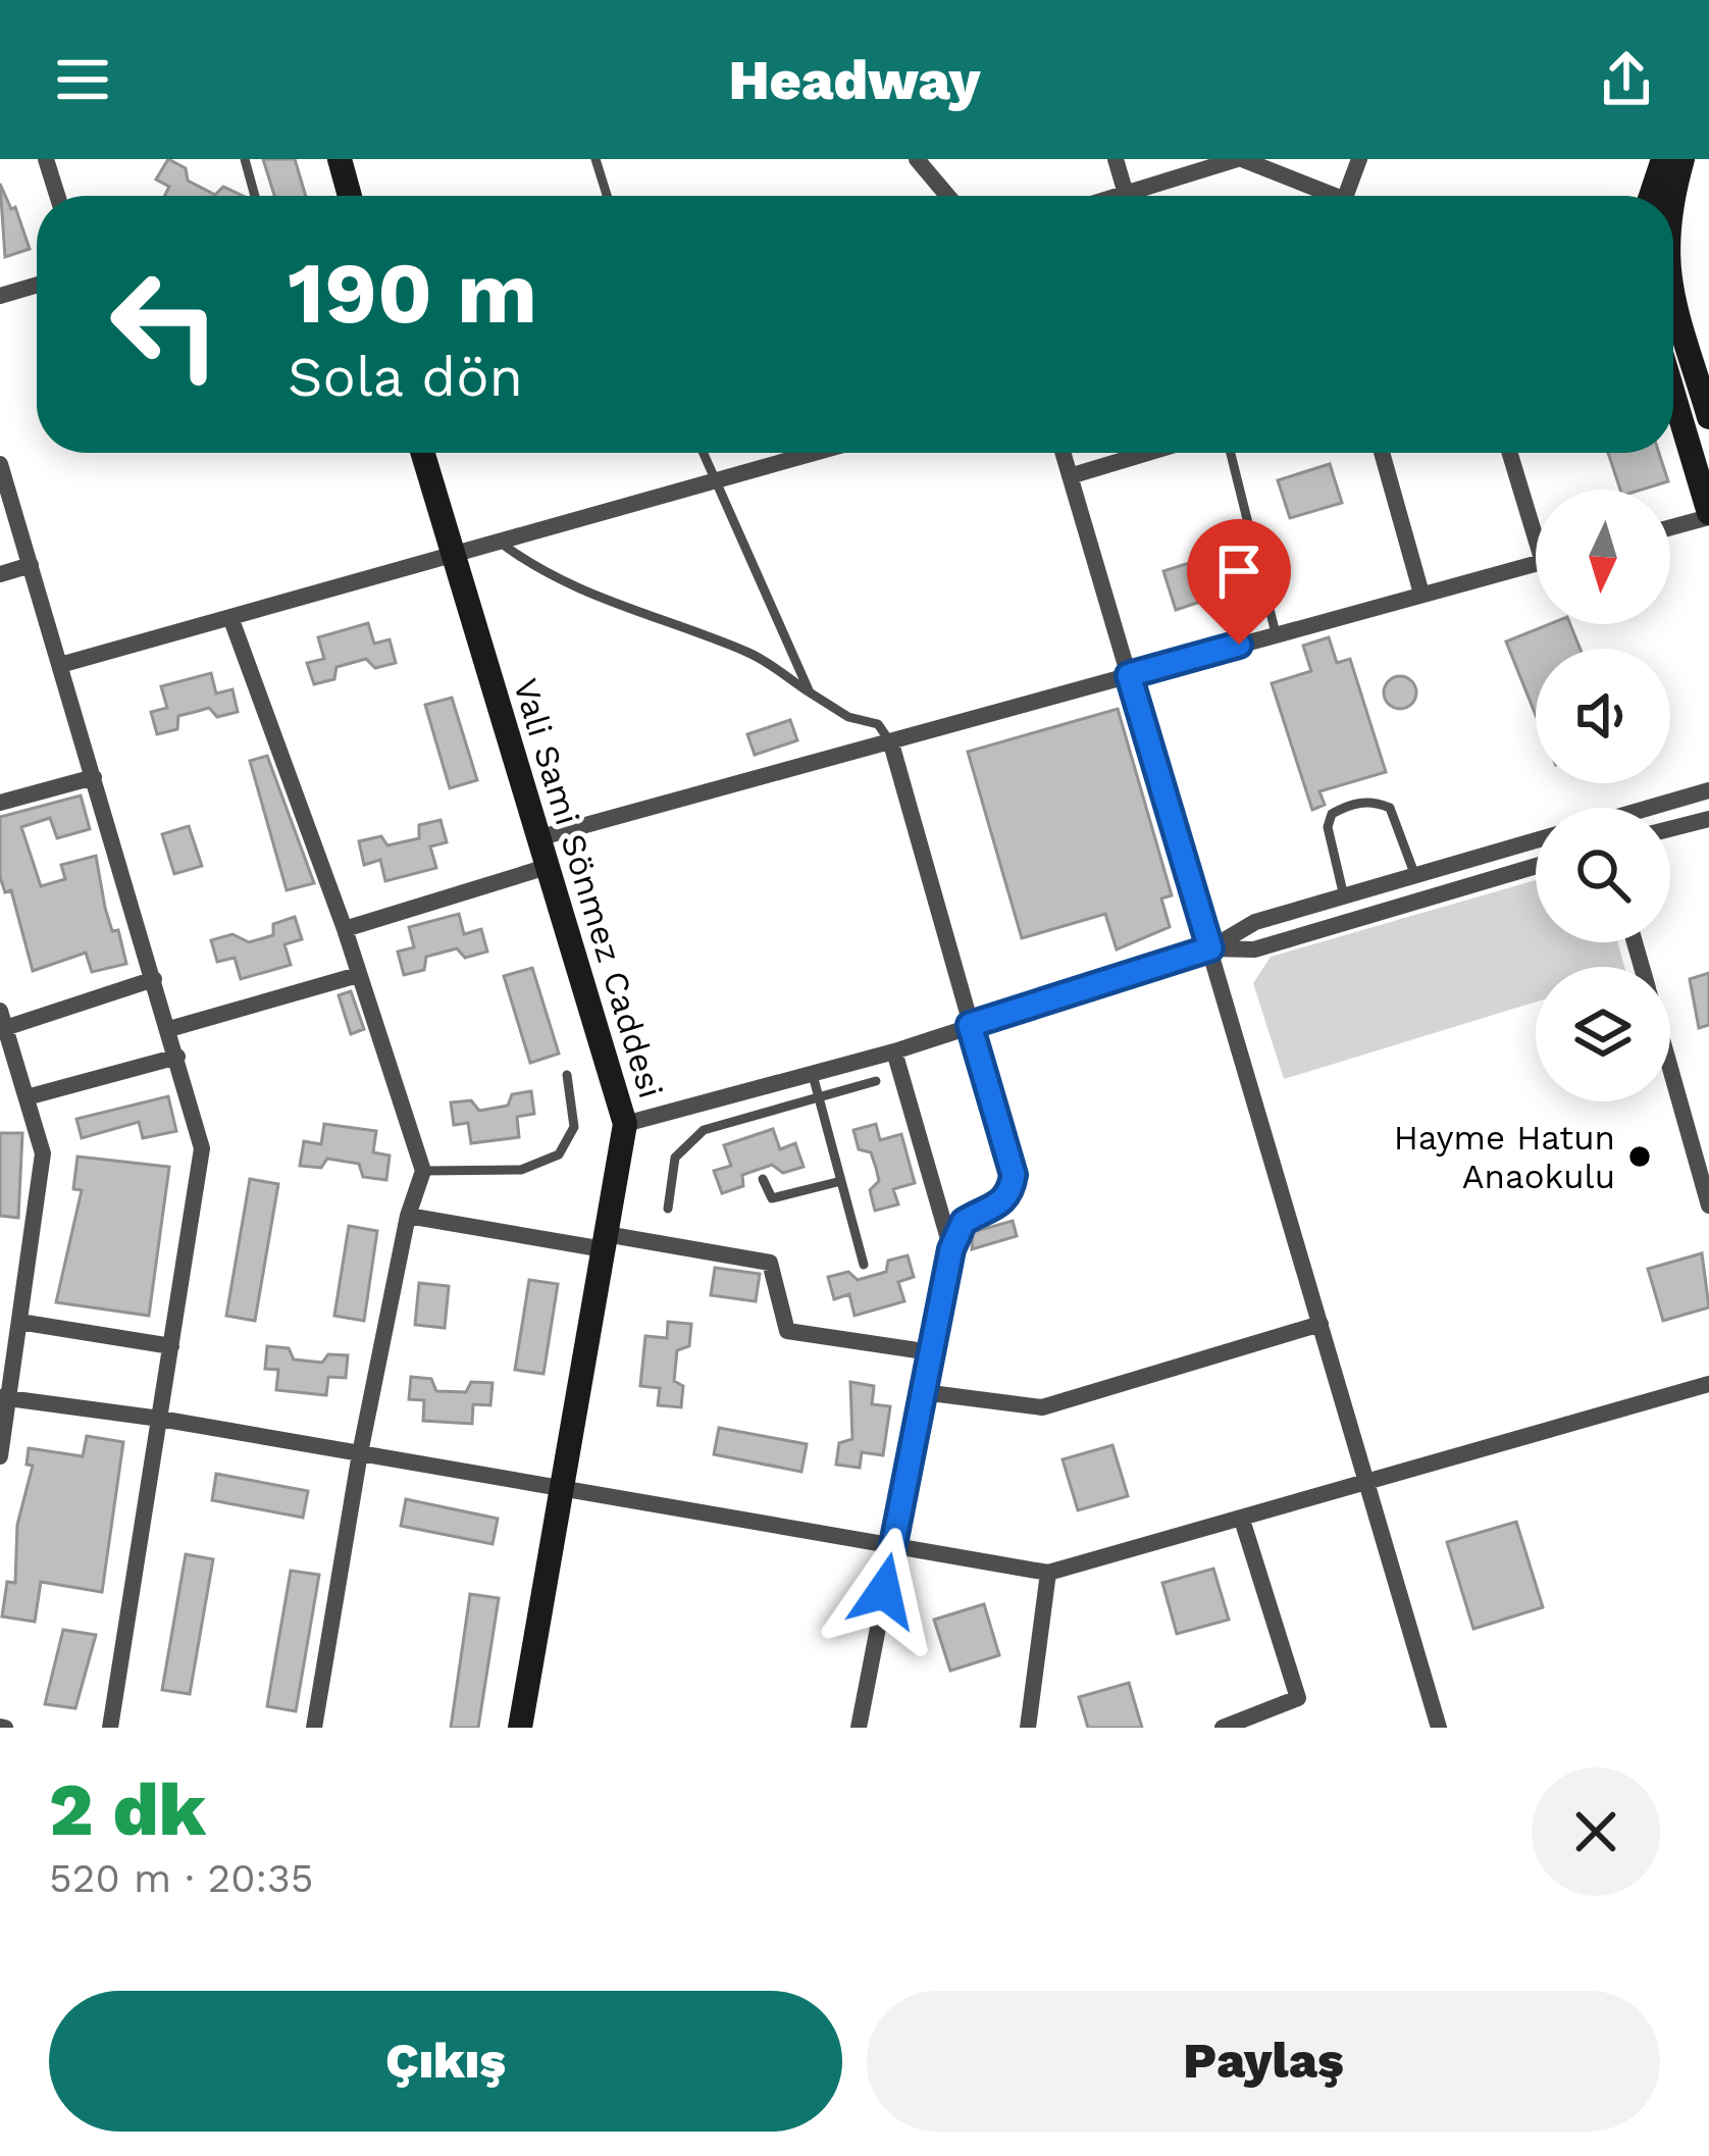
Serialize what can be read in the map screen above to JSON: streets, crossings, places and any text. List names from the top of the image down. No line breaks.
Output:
{"streets":{"main road":["Vali Sami Sönmez Caddesi"]},"places":["Hayme Hatun Anaokulu"],"north":"bottom","page":{"header":"Headway","turn":["190 m","Sola dön"],"heading":["2 dk","520 m · 20:35"],"buttons":["Çıkış","Paylaş"]}}
